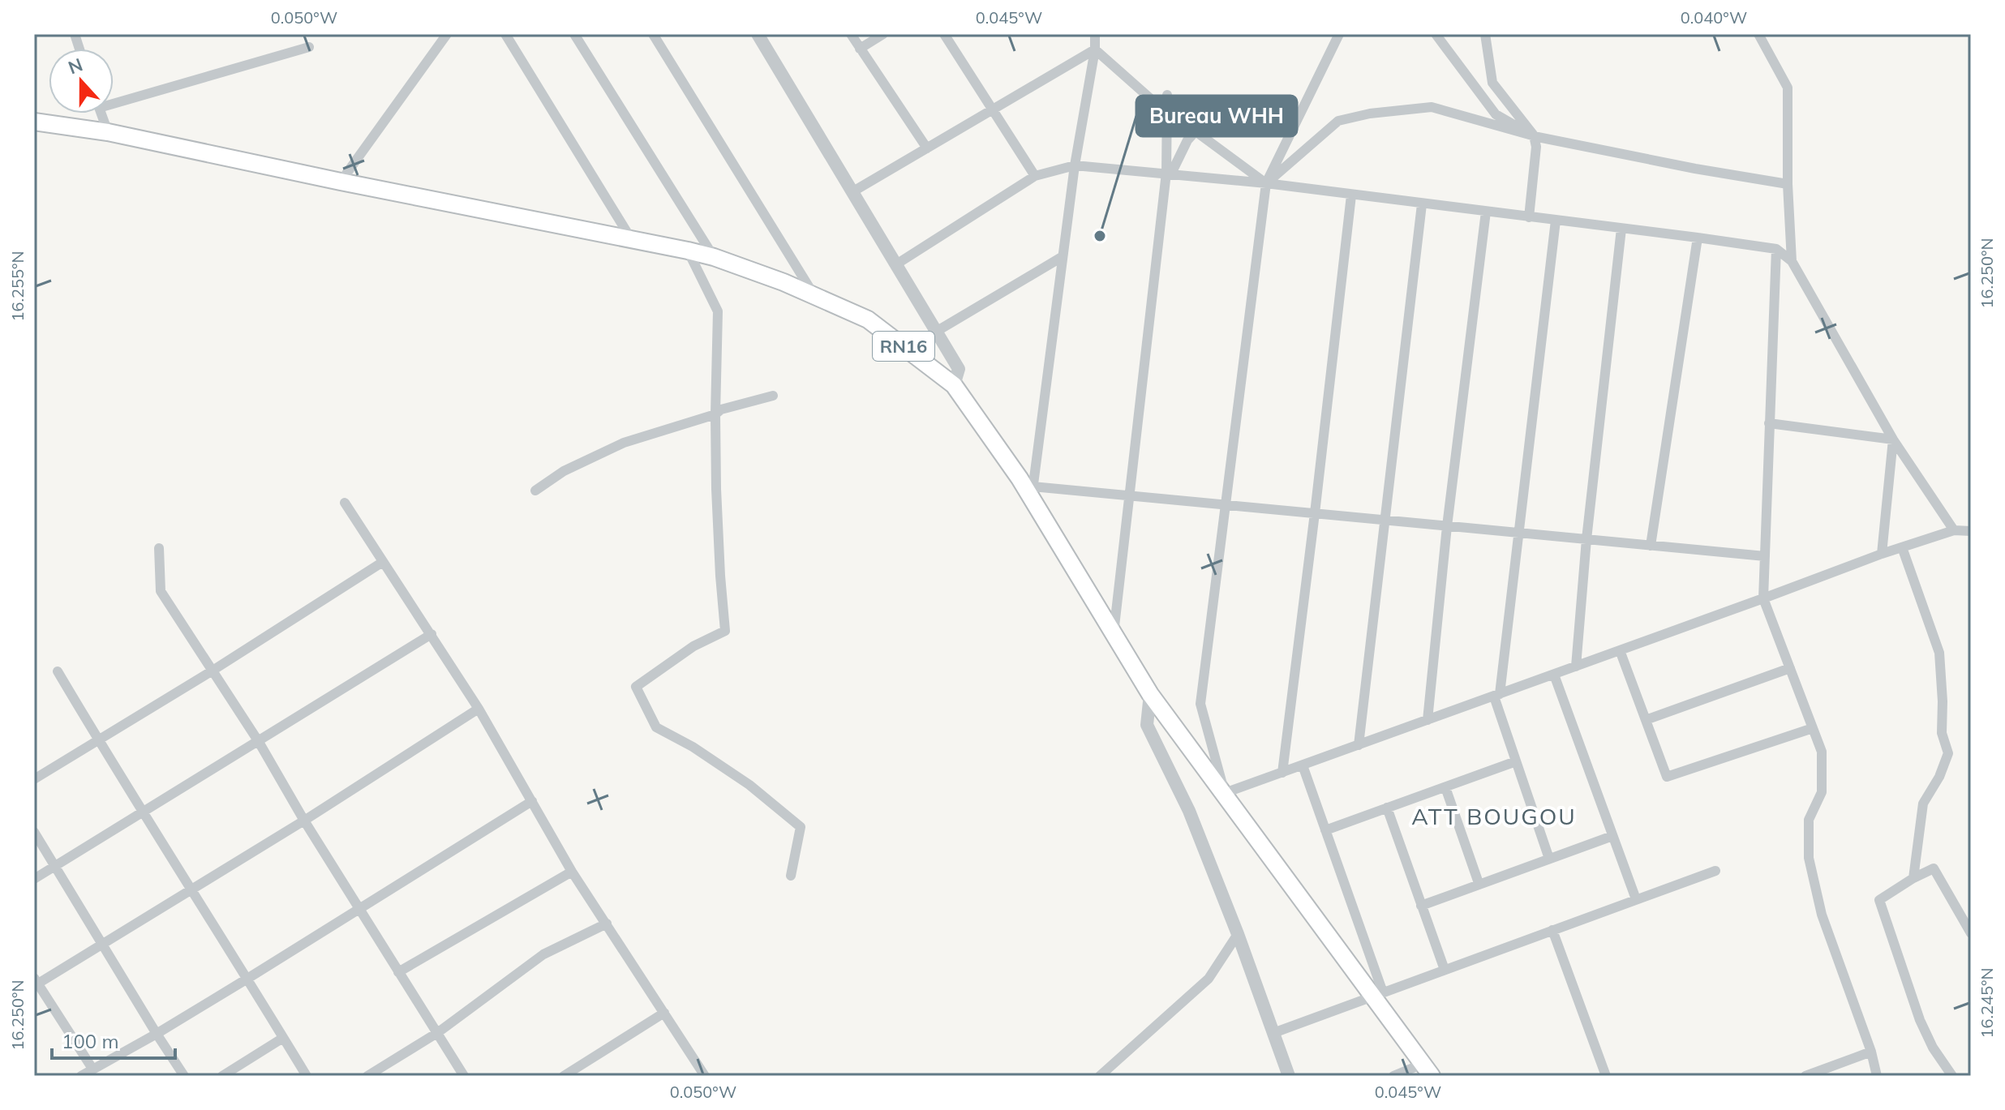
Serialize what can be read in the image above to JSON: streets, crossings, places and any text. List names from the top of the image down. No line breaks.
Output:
{"streets":{"main road":["RN16"]},"districts":["ATT BOUGOU"],"places":["Bureau WHH"],"scale_bar":"100 m","north":"top","coordinates":["0.050°W","0.045°W","0.040°W","16.250°N","16.255°N","16.245°N"]}
